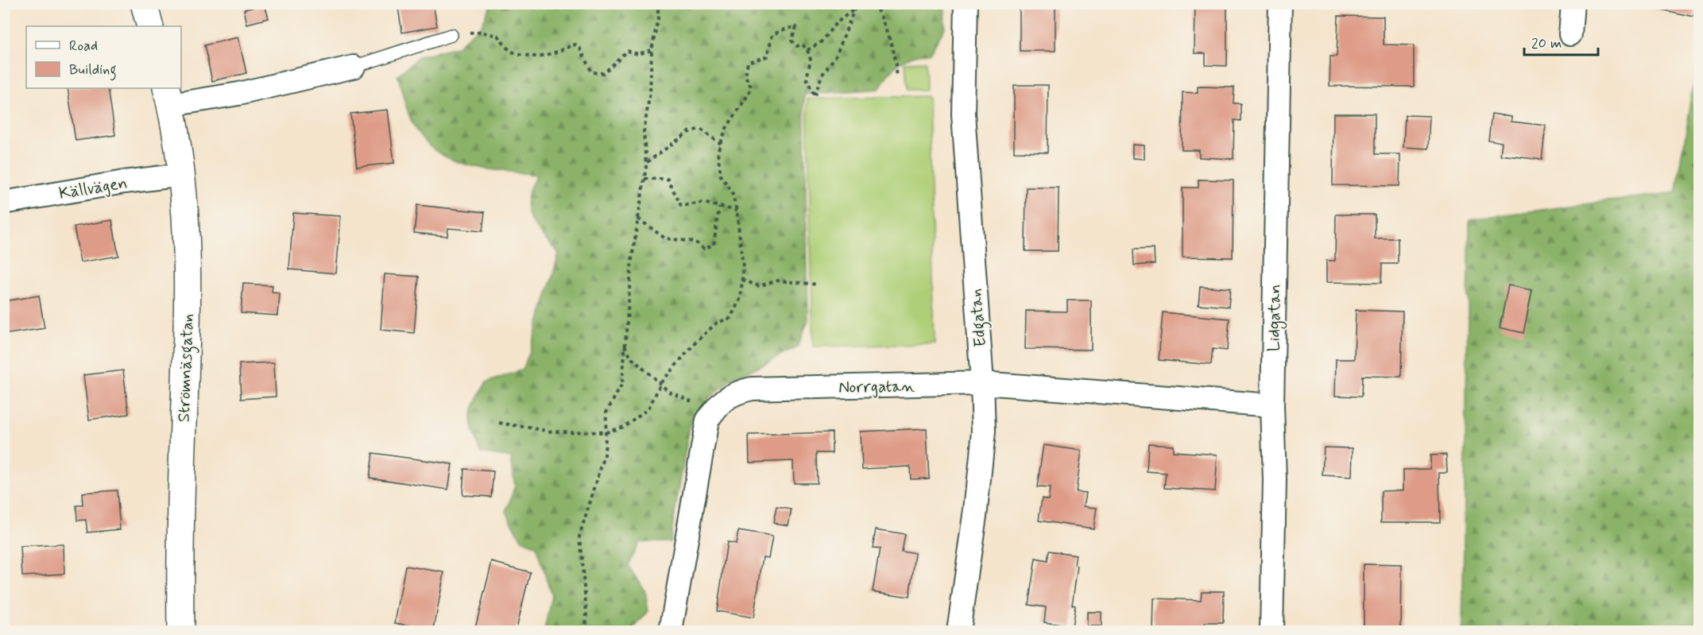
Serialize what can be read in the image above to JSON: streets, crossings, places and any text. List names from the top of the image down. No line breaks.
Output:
{"streets":{"street":["Källvägen","Edgatan","Lidgatan","Strömnäsgatan","Norrgatan"]},"crossings":[["Källvägen","Strömnäsgatan"],["Edgatan","Norrgatan"],["Lidgatan","Norrgatan"]],"legend":["Road","Building"],"scale_bar":"20 m"}
